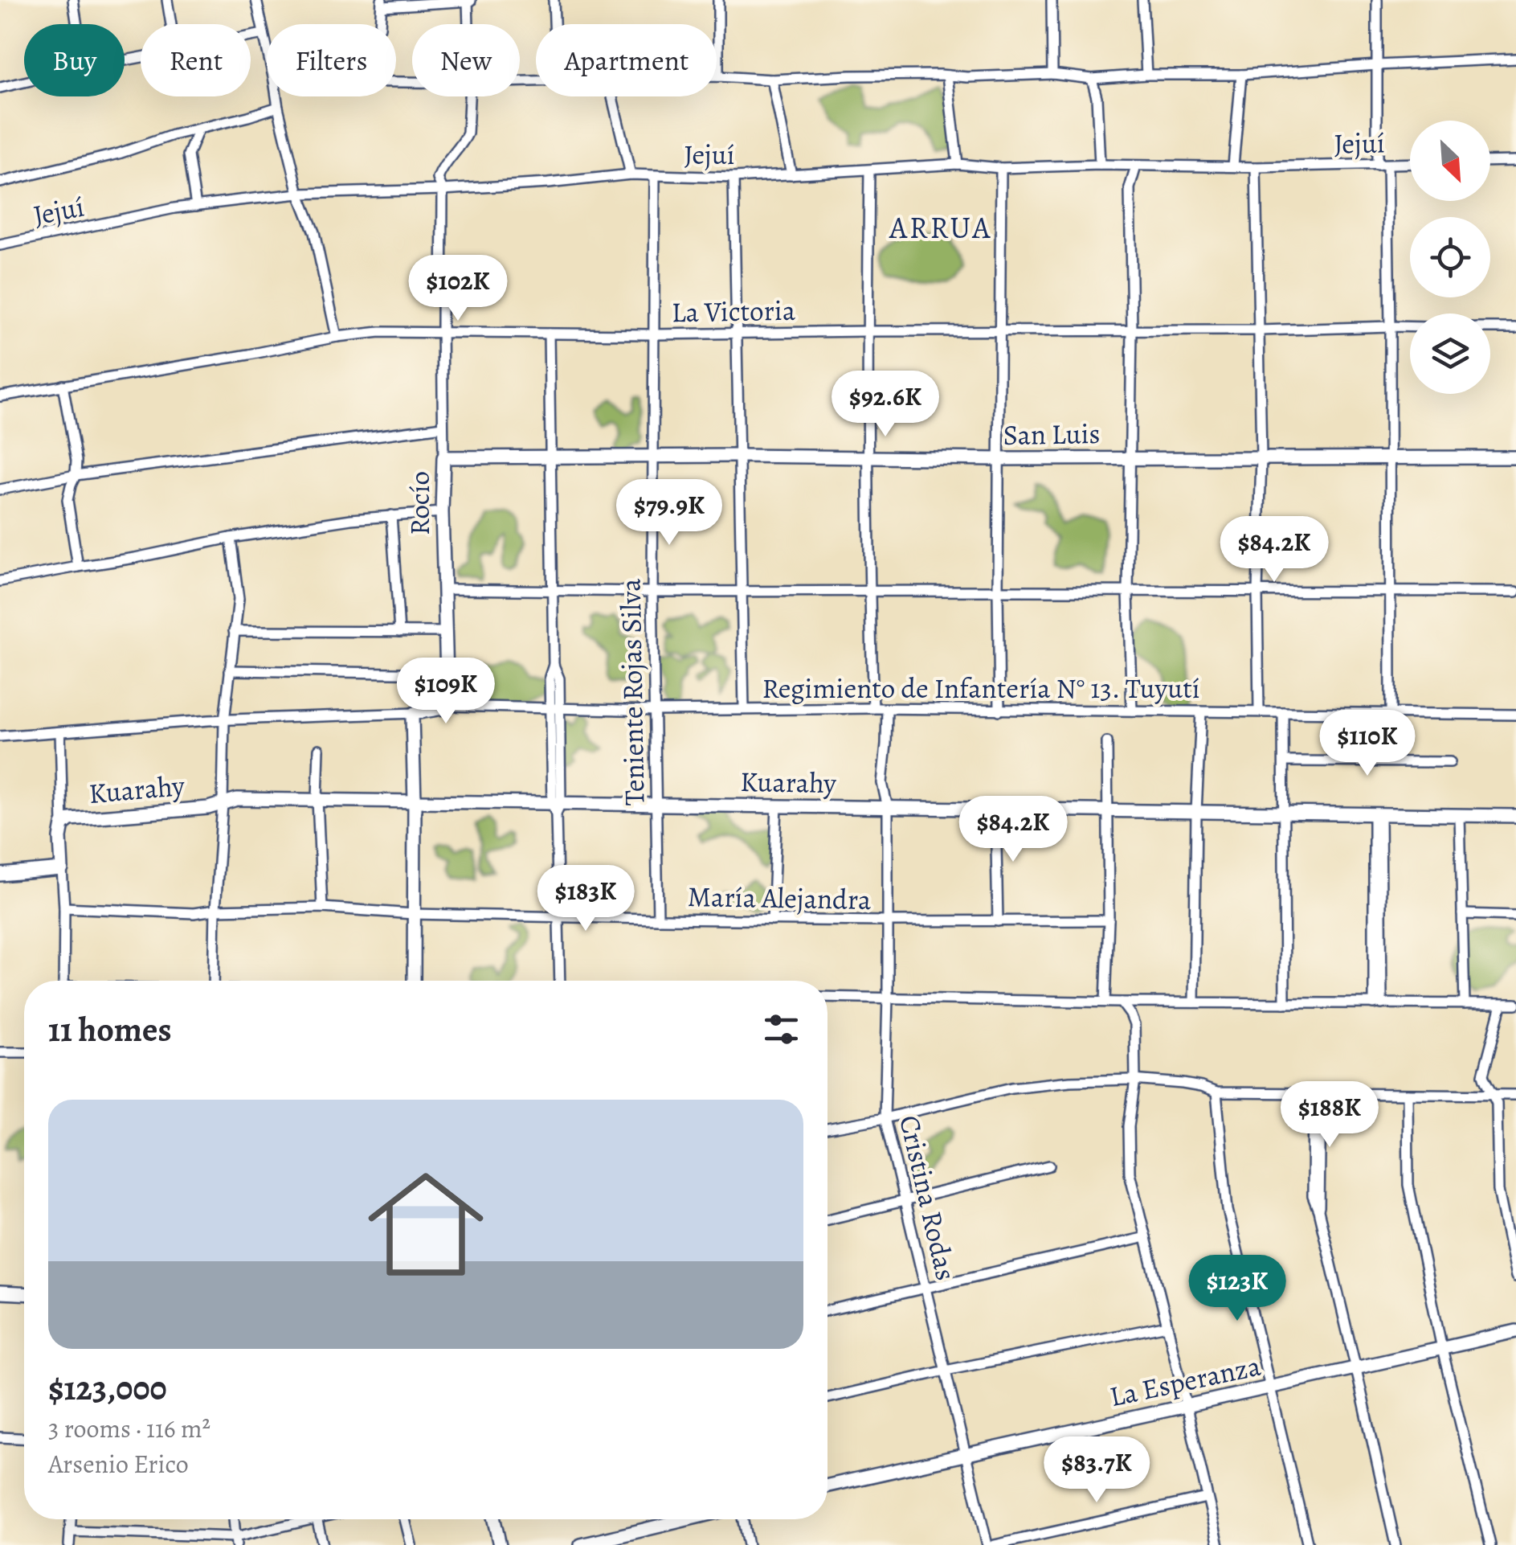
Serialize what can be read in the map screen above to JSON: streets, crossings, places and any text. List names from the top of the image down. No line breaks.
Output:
{"streets":{"street":["Jejuí","La Victoria","San Luis","Rocío","Regimiento de Infantería N° 13. Tuyutí","Teniente Rojas Silva","Kuarahy","María Alejandra","Cristina Rodas","La Esperanza"]},"crossings":[["Jejuí","Rocío"],["Jejuí","Teniente Rojas Silva"],["La Victoria","Rocío"],["La Victoria","Teniente Rojas Silva"],["San Luis","Rocío"],["San Luis","Teniente Rojas Silva"],["Rocío","Regimiento de Infantería N° 13. Tuyutí"],["Regimiento de Infantería N° 13. Tuyutí","Teniente Rojas Silva"],["Regimiento de Infantería N° 13. Tuyutí","Cristina Rodas"],["Teniente Rojas Silva","Kuarahy"],["Teniente Rojas Silva","María Alejandra"],["Kuarahy","Cristina Rodas"],["María Alejandra","Cristina Rodas"],["Cristina Rodas","La Esperanza"]],"districts":["ARRUA"],"north":"bottom right","page":{"chip":["Buy","Rent","Filters","New","Apartment"],"price":["$102K","$92.6K","$79.9K","$84.2K","$109K","$110K","$84.2K","$183K","$188K","$123K","$83.7K"],"heading":"11 homes","list":[{"name":"$123,000","note":"3 rooms · 116 m² · Arsenio Erico"}]}}
